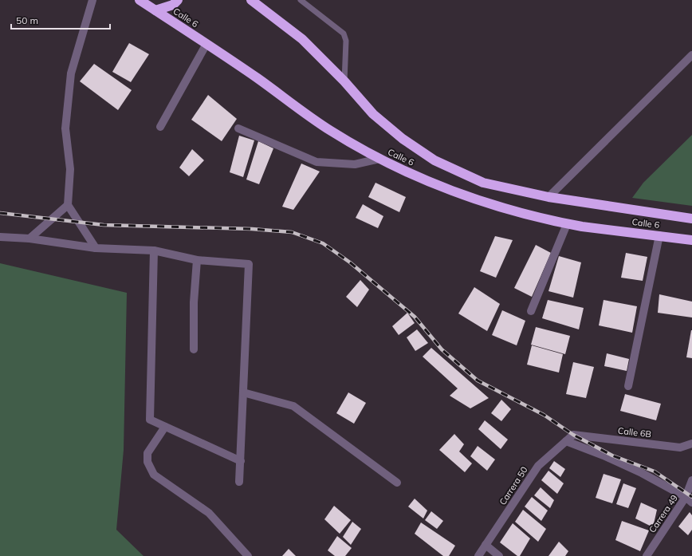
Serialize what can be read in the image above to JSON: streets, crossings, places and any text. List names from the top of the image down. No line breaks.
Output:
{"streets":{"highway":["Calle 6"],"street":["Calle 6B","Carrera 50","Carrera 49"]},"crossings":[["Calle 6B","Carrera 50"]],"scale_bar":"50 m"}
